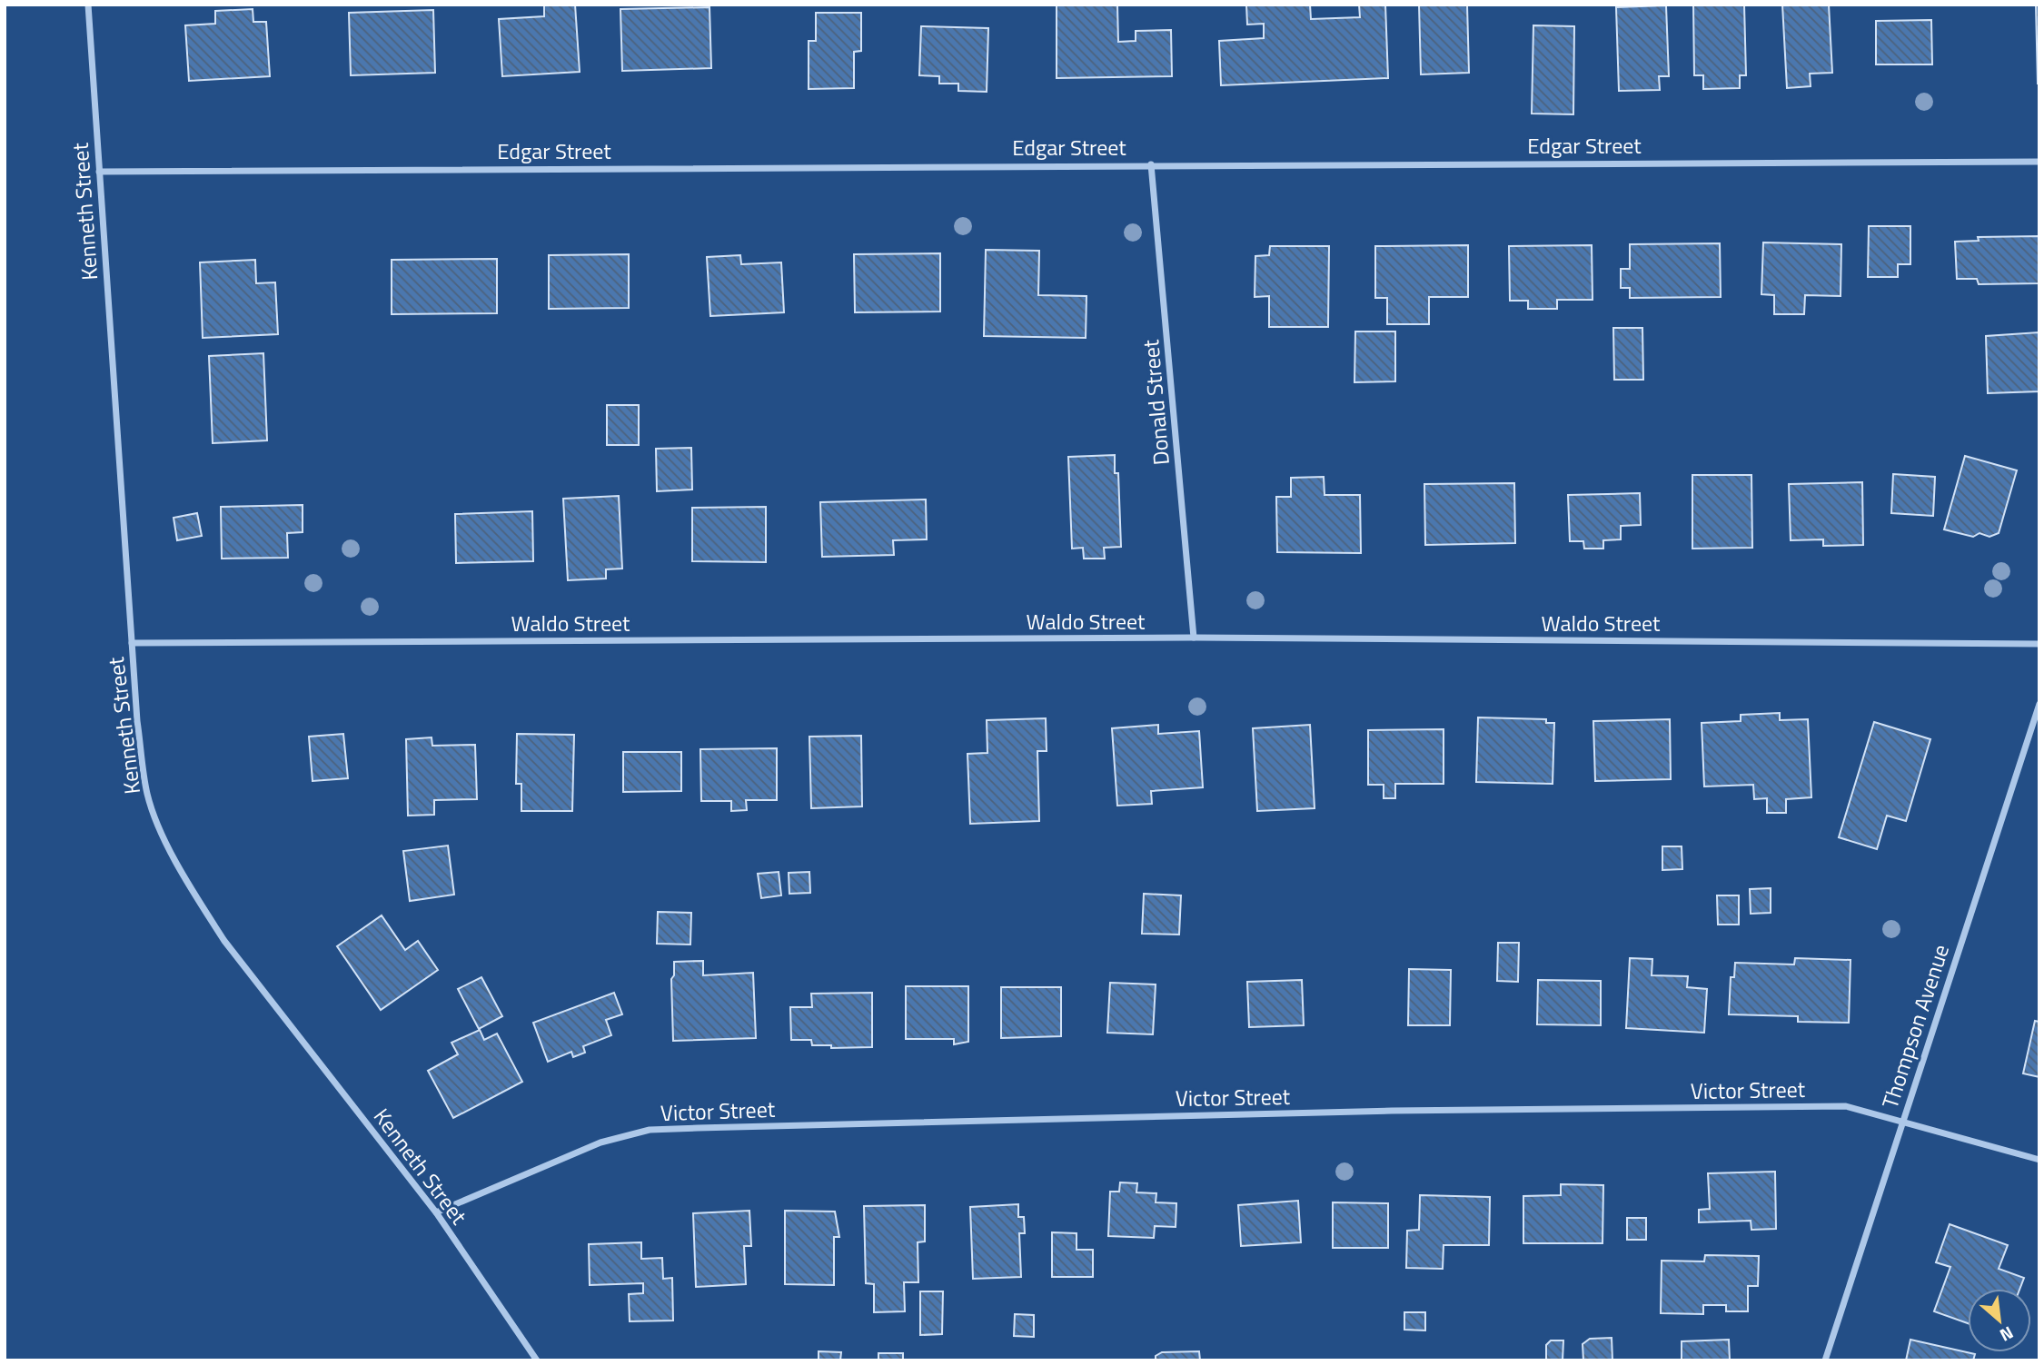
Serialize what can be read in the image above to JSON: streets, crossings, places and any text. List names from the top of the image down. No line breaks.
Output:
{"streets":{"street":["Edgar Street","Kenneth Street","Donald Street","Waldo Street","Thompson Avenue","Victor Street"]},"crossings":[["Edgar Street","Kenneth Street"],["Edgar Street","Donald Street"],["Kenneth Street","Waldo Street"],["Kenneth Street","Victor Street"],["Donald Street","Waldo Street"],["Thompson Avenue","Victor Street"]],"north":"bottom right"}
